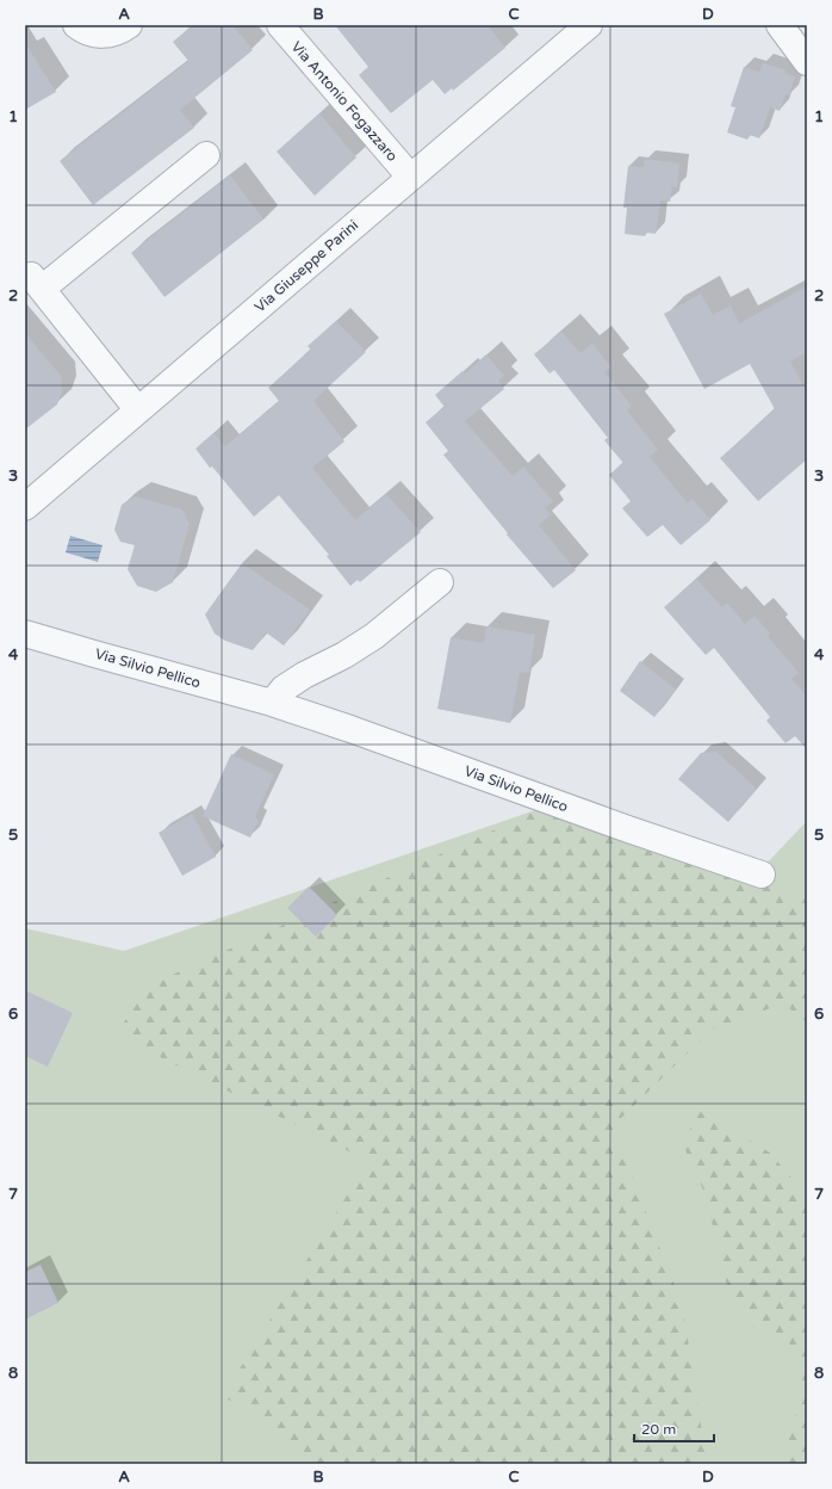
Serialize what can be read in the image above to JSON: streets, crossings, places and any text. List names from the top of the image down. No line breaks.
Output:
{"streets":{"street":["Via Antonio Fogazzaro","Via Giuseppe Parini","Via Silvio Pellico"]},"crossings":[["Via Antonio Fogazzaro","Via Giuseppe Parini"]],"scale_bar":"20 m","grid":{"columns":["A","B","C","D"],"rows":["1","2","3","4","5","6","7","8"]}}
